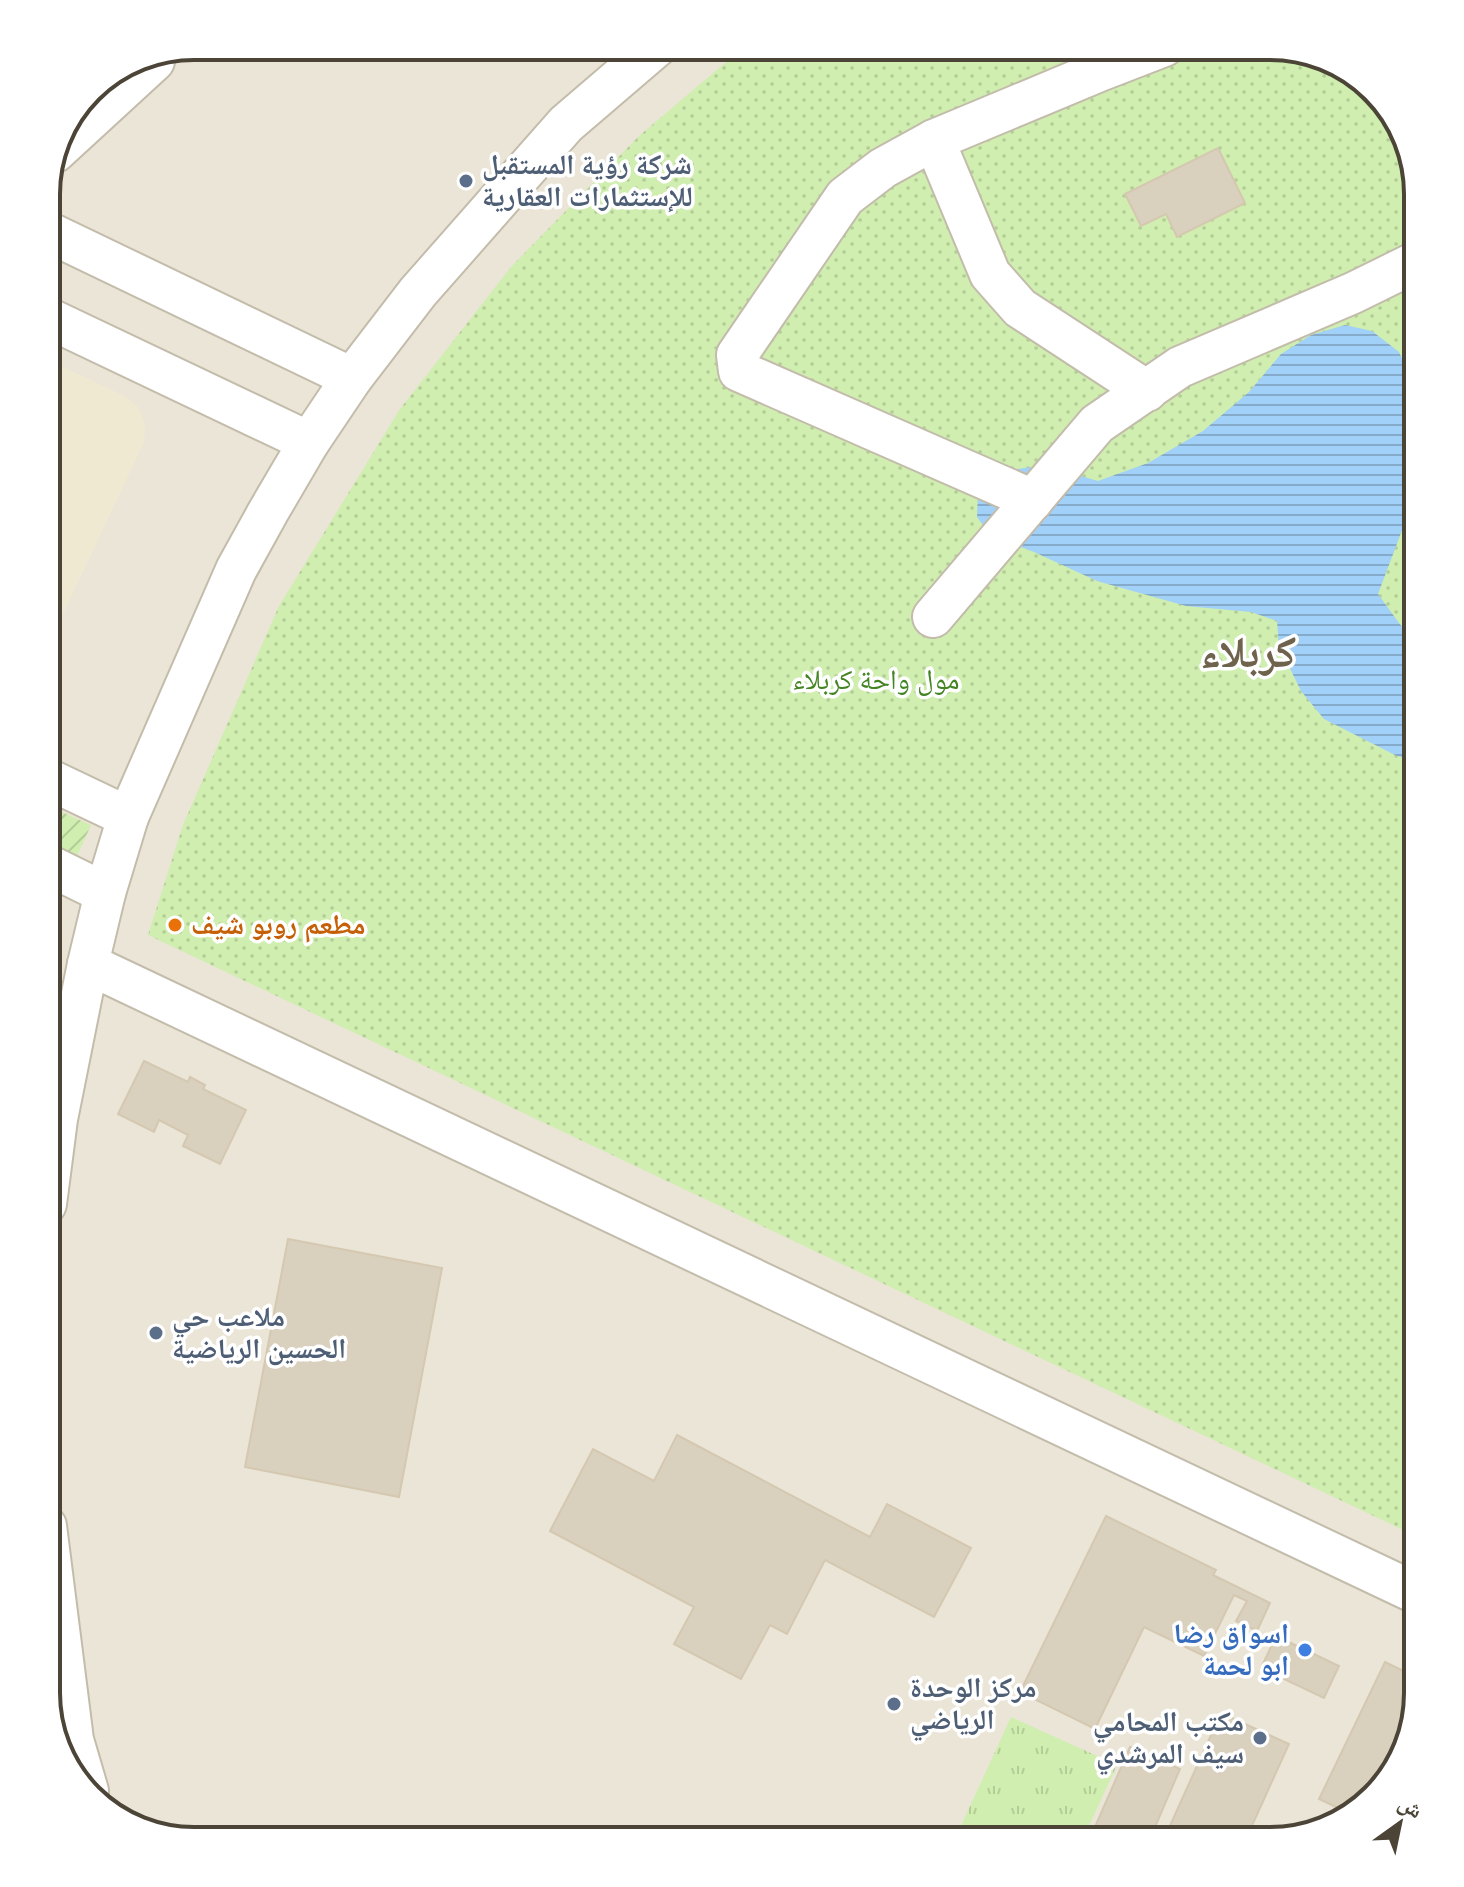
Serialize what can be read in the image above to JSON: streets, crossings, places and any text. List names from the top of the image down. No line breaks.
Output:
{"districts":["كربلاء"],"parks":["مول واحة كربلاء"],"places":["شركة رؤية المستقبل للإستثمارات العقارية","مطعم روبو شيف","ملاعب حي الحسين الرياضية","اسواق رضا ابو لحمة","مركز الوحدة الرياضي","مكتب المحامي سيف المرشدي"],"north":"top right"}
